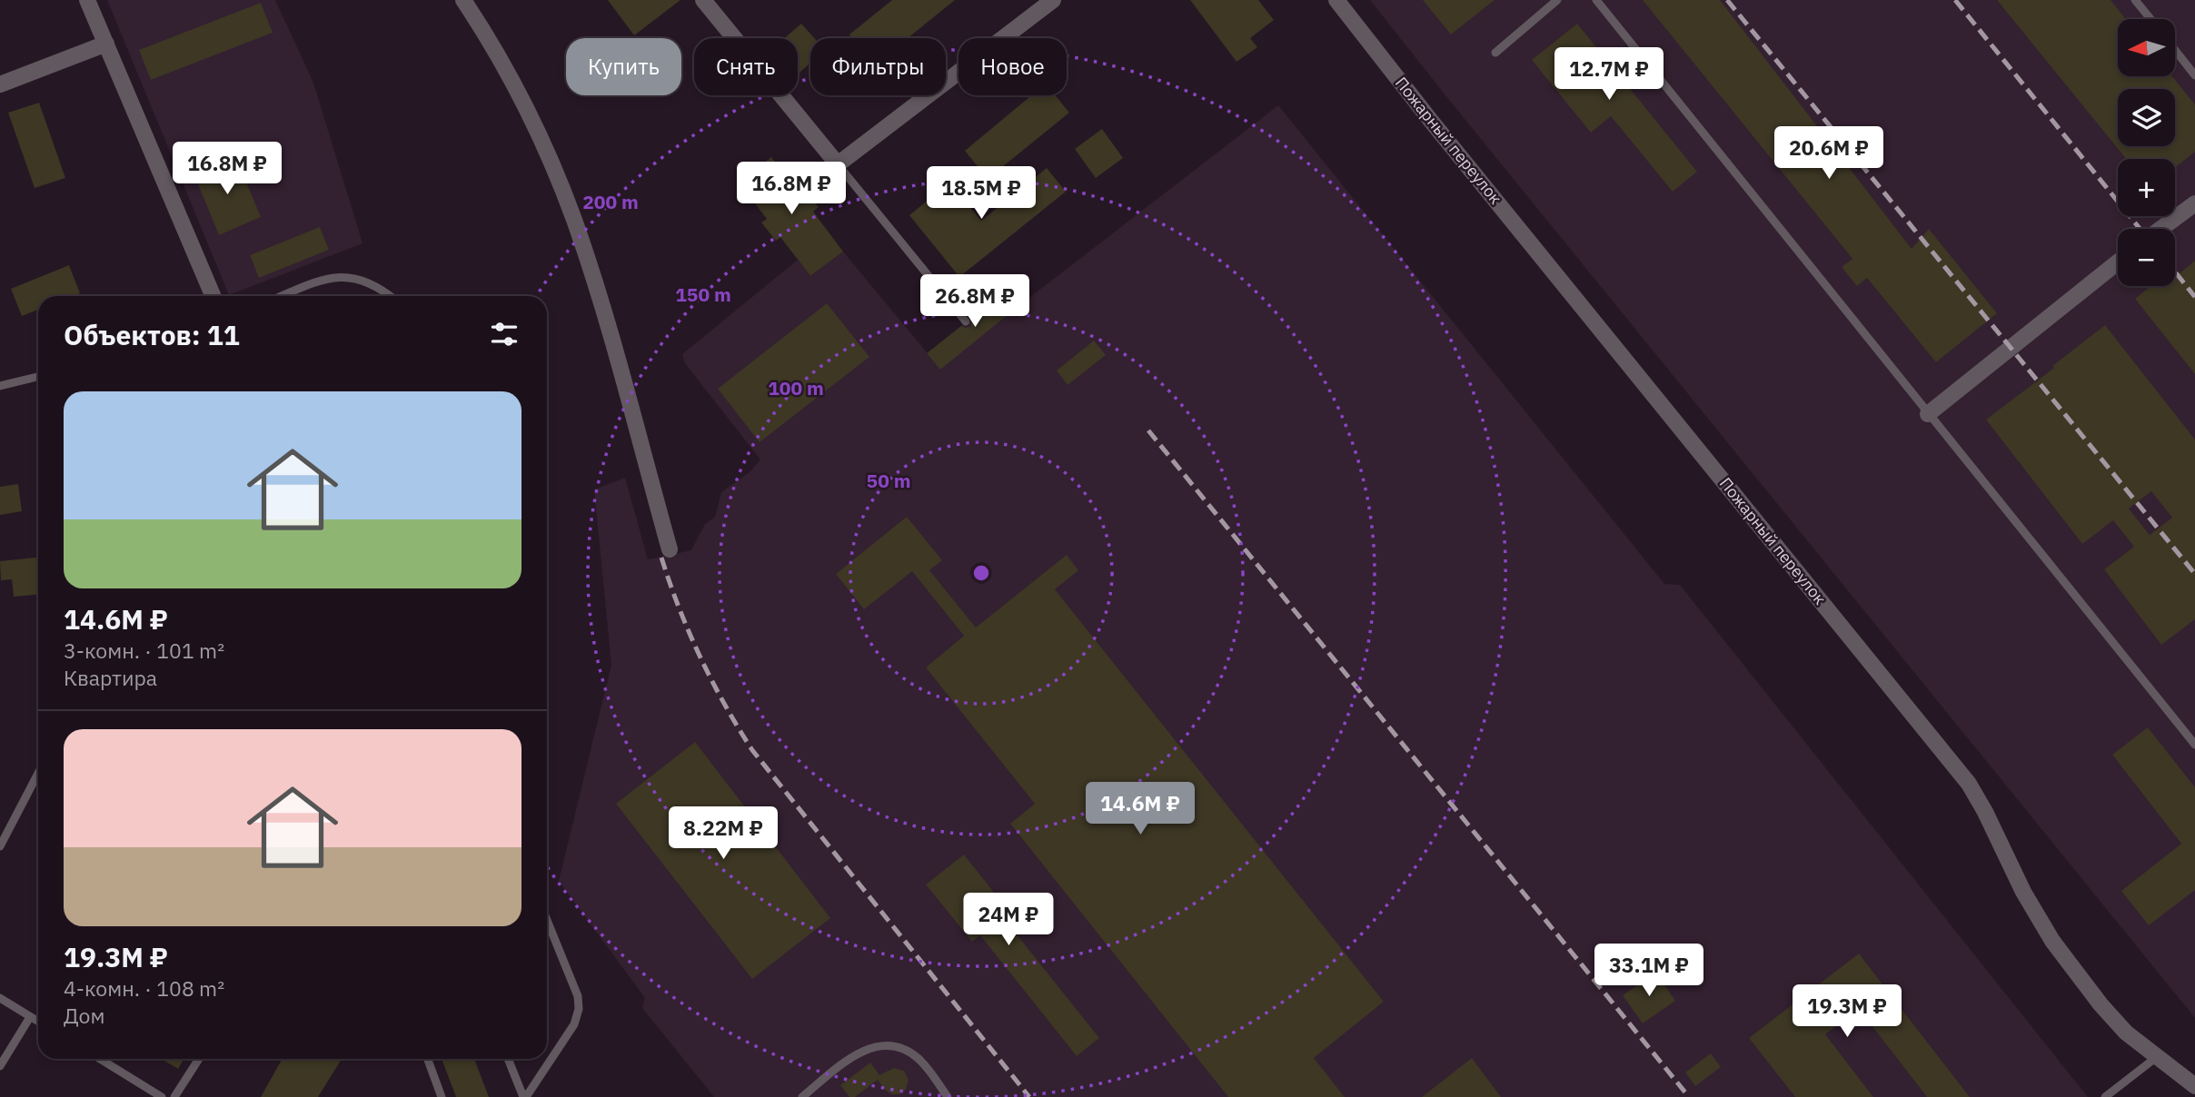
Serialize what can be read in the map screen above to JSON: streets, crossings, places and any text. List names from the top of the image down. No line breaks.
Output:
{"streets":{"street":["Пожарный переулок"]},"north":"left","page":{"map_buttons":["+","−"],"chip":["Купить","Снять","Фильтры","Новое"],"price":["12.7M ₽","20.6M ₽","16.8M ₽","16.8M ₽","18.5M ₽","26.8M ₽","14.6M ₽","8.22M ₽","24M ₽","33.1M ₽","19.3M ₽"],"heading":"Объектов: 11","list":[{"name":"14.6M ₽","note":"3-комн. · 101 m² · Квартира"},{"name":"19.3M ₽","note":"4-комн. · 108 m² · Дом"}]},"rings":["200 m","150 m","100 m","50 m"]}
